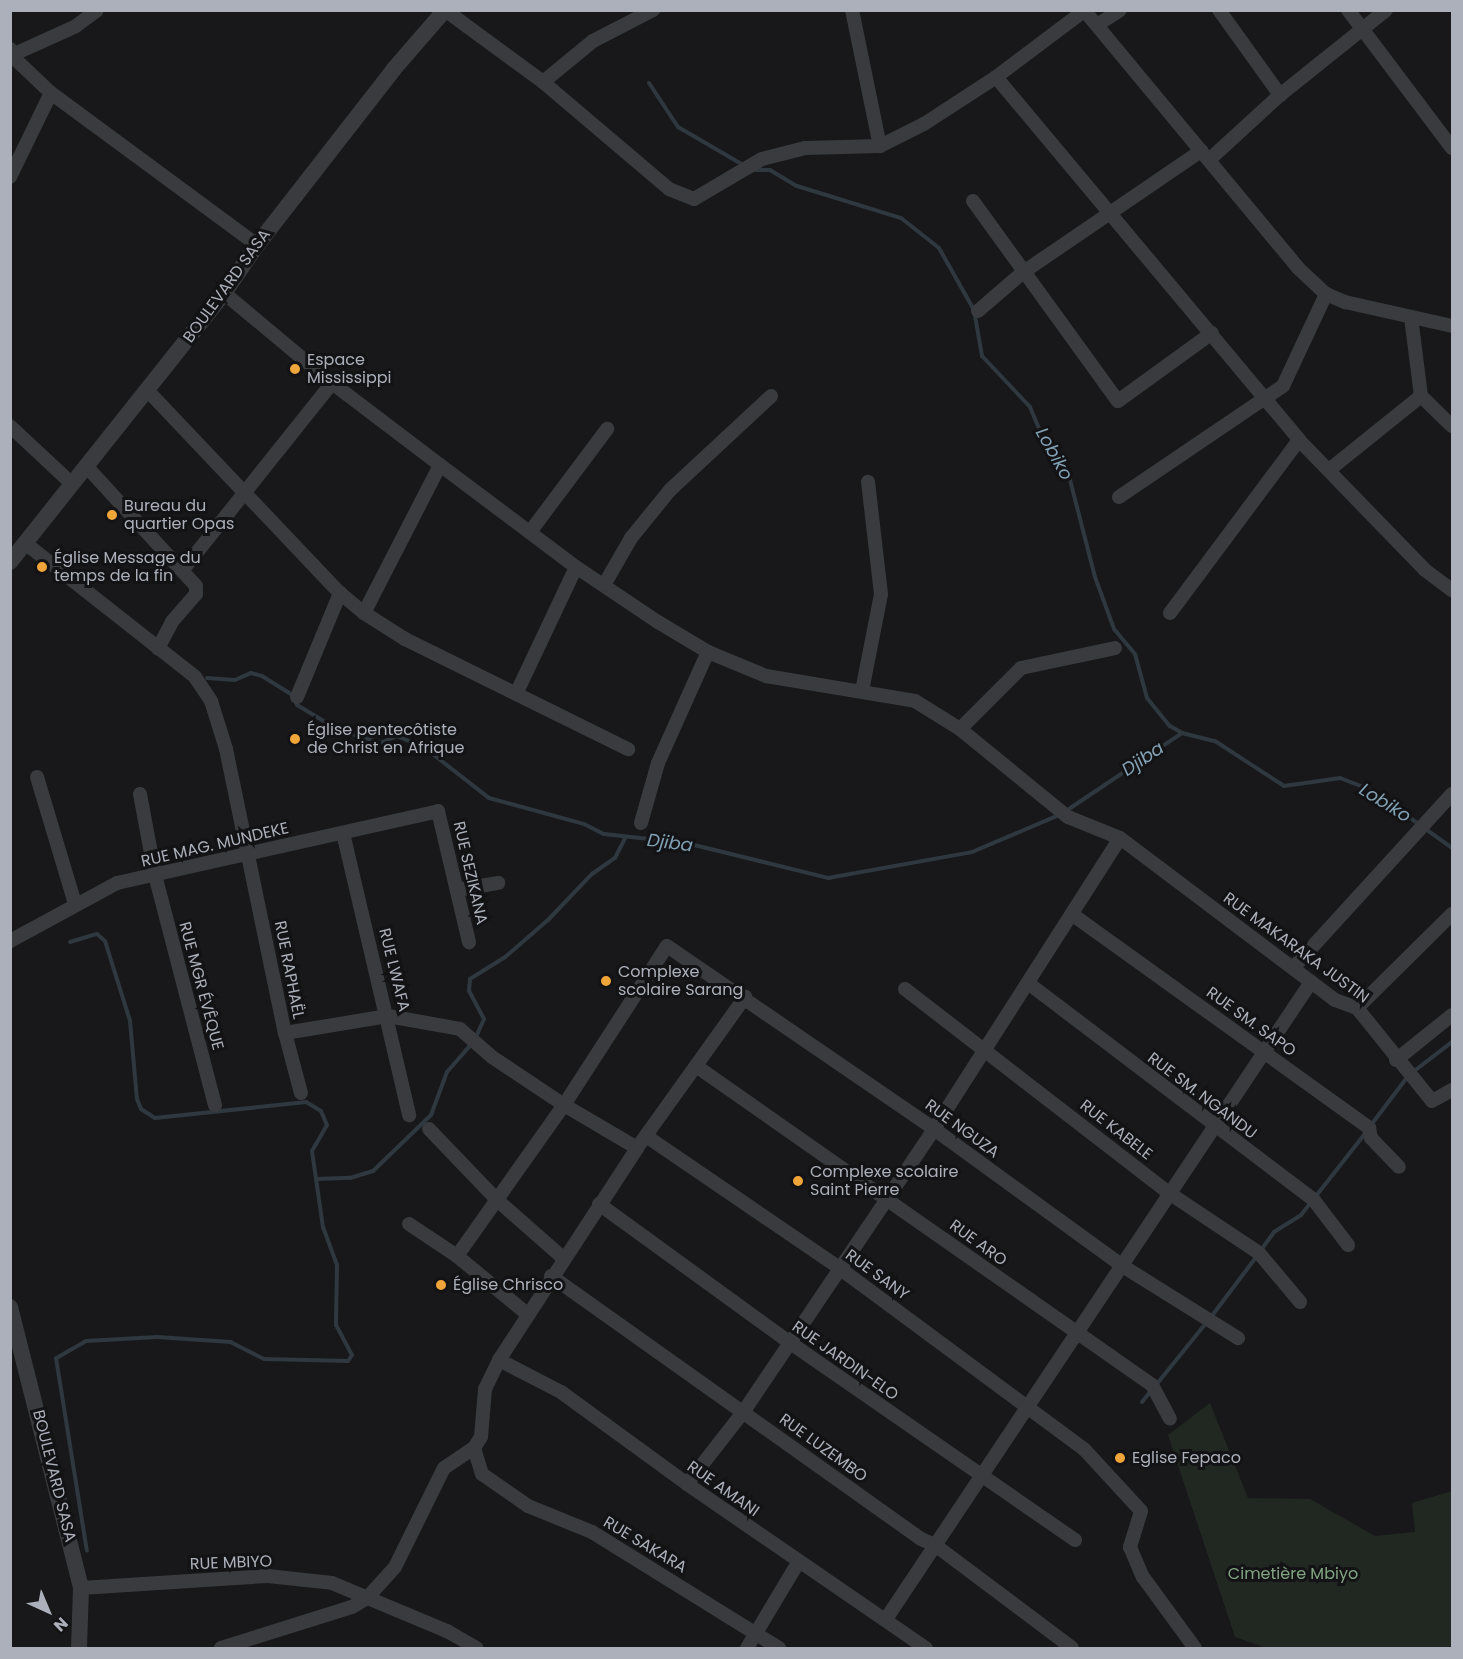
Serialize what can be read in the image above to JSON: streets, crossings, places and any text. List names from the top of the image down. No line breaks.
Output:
{"streets":{"street":["BOULEVARD SASA","RUE MAG. MUNDEKE","RUE SEZIKANA","RUE MAKARAKA JUSTIN","RUE RAPHAËL","RUE LWAFA","RUE MGR ÉVÊQUE","RUE SM. SAPO","RUE SM. NGANDU","RUE NGUZA","RUE KABELE","RUE ARO","RUE SANY","RUE JARDIN-ELO","RUE LUZEMBO","RUE AMANI","RUE SAKARA","RUE MBIYO"]},"crossings":[["BOULEVARD SASA","RUE MAKARAKA JUSTIN"],["BOULEVARD SASA","RUE RAPHAËL"],["BOULEVARD SASA","RUE MBIYO"],["RUE MAG. MUNDEKE","RUE SEZIKANA"],["RUE MAG. MUNDEKE","RUE RAPHAËL"],["RUE MAG. MUNDEKE","RUE LWAFA"],["RUE MAG. MUNDEKE","RUE MGR ÉVÊQUE"]],"water":["Lobiko","Djiba"],"parks":["Cimetière Mbiyo"],"places":["Espace Mississippi","Bureau du quartier Opas","Église Message du temps de la fin","Église pentecôtiste de Christ en Afrique","Complexe scolaire Sarang","Complexe scolaire Saint Pierre","Église Chrisco","Eglise Fepaco"],"north":"bottom right"}
